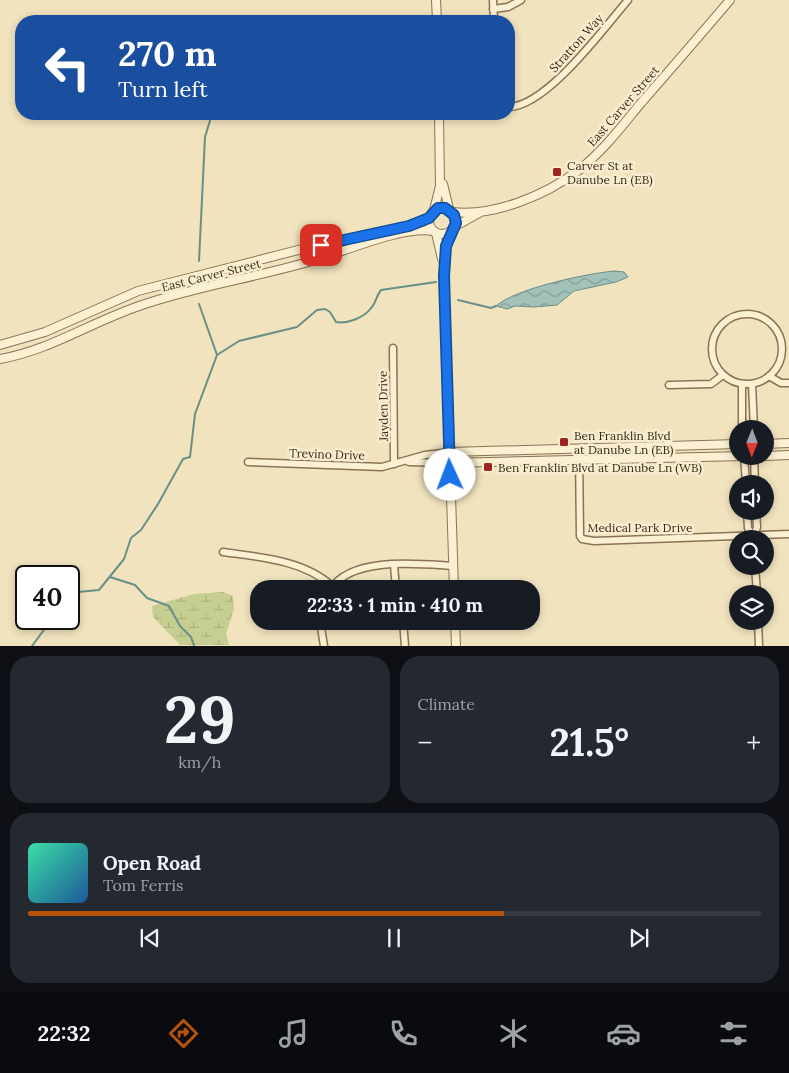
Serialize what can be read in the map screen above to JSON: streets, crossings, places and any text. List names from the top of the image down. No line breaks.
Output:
{"streets":{"street":["Stratton Way","East Carver Street","Jayden Drive","Trevino Drive","Medical Park Drive"]},"crossings":[["Jayden Drive","Trevino Drive"]],"places":{"transit":["Carver St at Danube Ln (EB)","Ben Franklin Blvd at Danube Ln (EB)","Ben Franklin Blvd at Danube Ln (WB)"]},"north":"bottom","page":{"turn":["270 m","Turn left"],"limit":"40","trip":"22:33 · 1 min · 410 m","tile":[["29","km/h"],"Climate"],"heat":["−","21.5°","+"],"song":["Open Road","Tom Ferris"],"tabs":"22:32"}}
